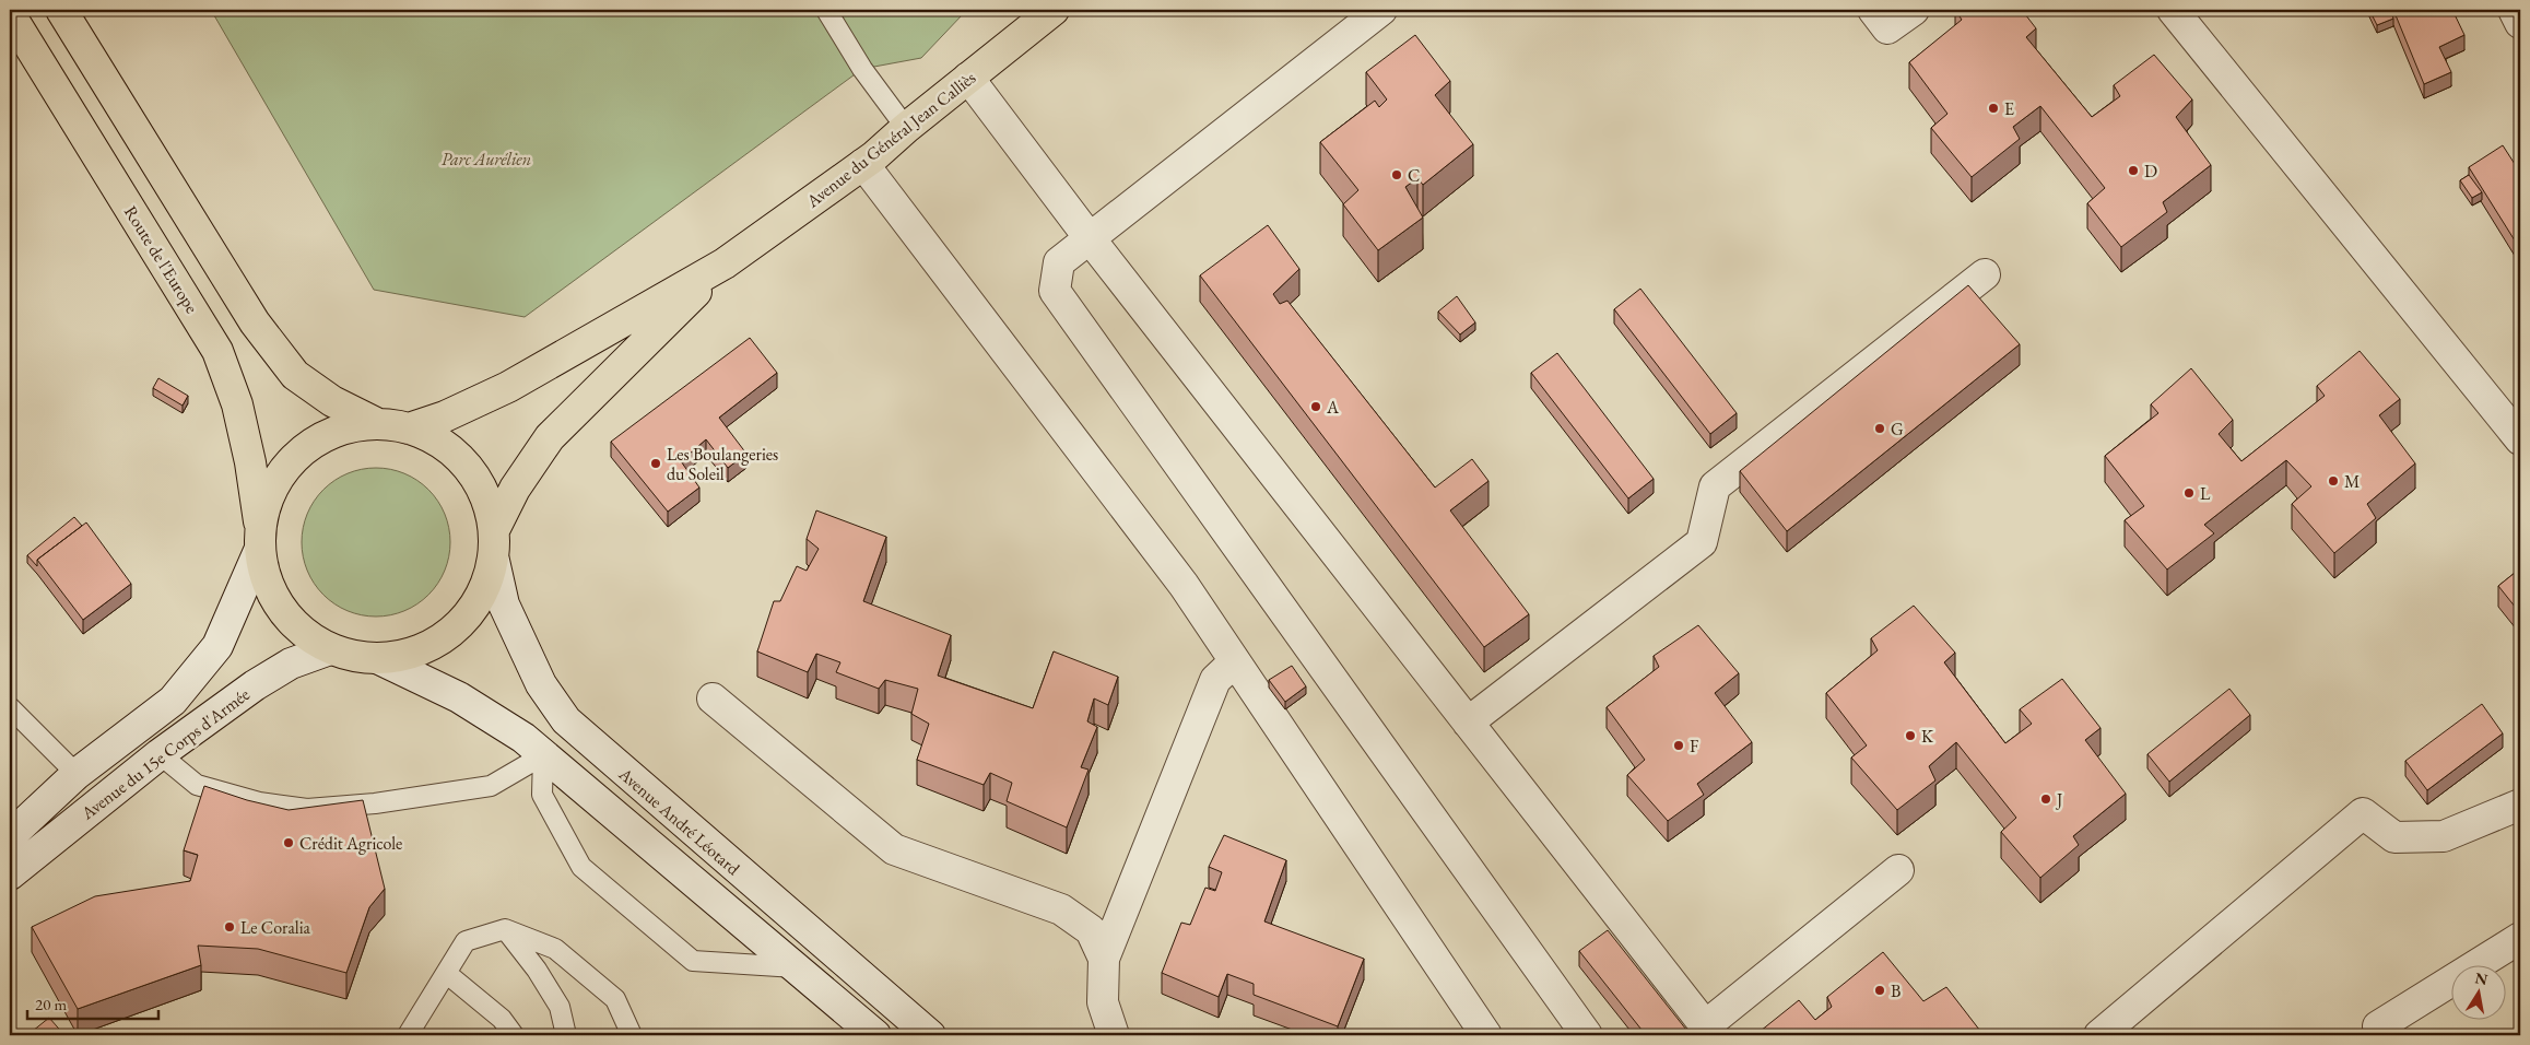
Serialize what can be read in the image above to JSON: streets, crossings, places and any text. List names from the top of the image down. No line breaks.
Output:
{"streets":{"main road":["Avenue du Général Jean Calliès","Route de l'Europe"],"street":["Avenue du 15e Corps d'Armée","Avenue André Léotard"]},"crossings":[["Avenue du Général Jean Calliès","Route de l'Europe"],["Route de l'Europe","Avenue du 15e Corps d'Armée"],["Route de l'Europe","Avenue André Léotard"]],"parks":["Parc Aurélien"],"places":["E","D","C","A","G","Les Boulangeries du Soleil","M","L","K","F","J","Crédit Agricole","Le Coralia","B"],"scale_bar":"20 m","north":"top"}
